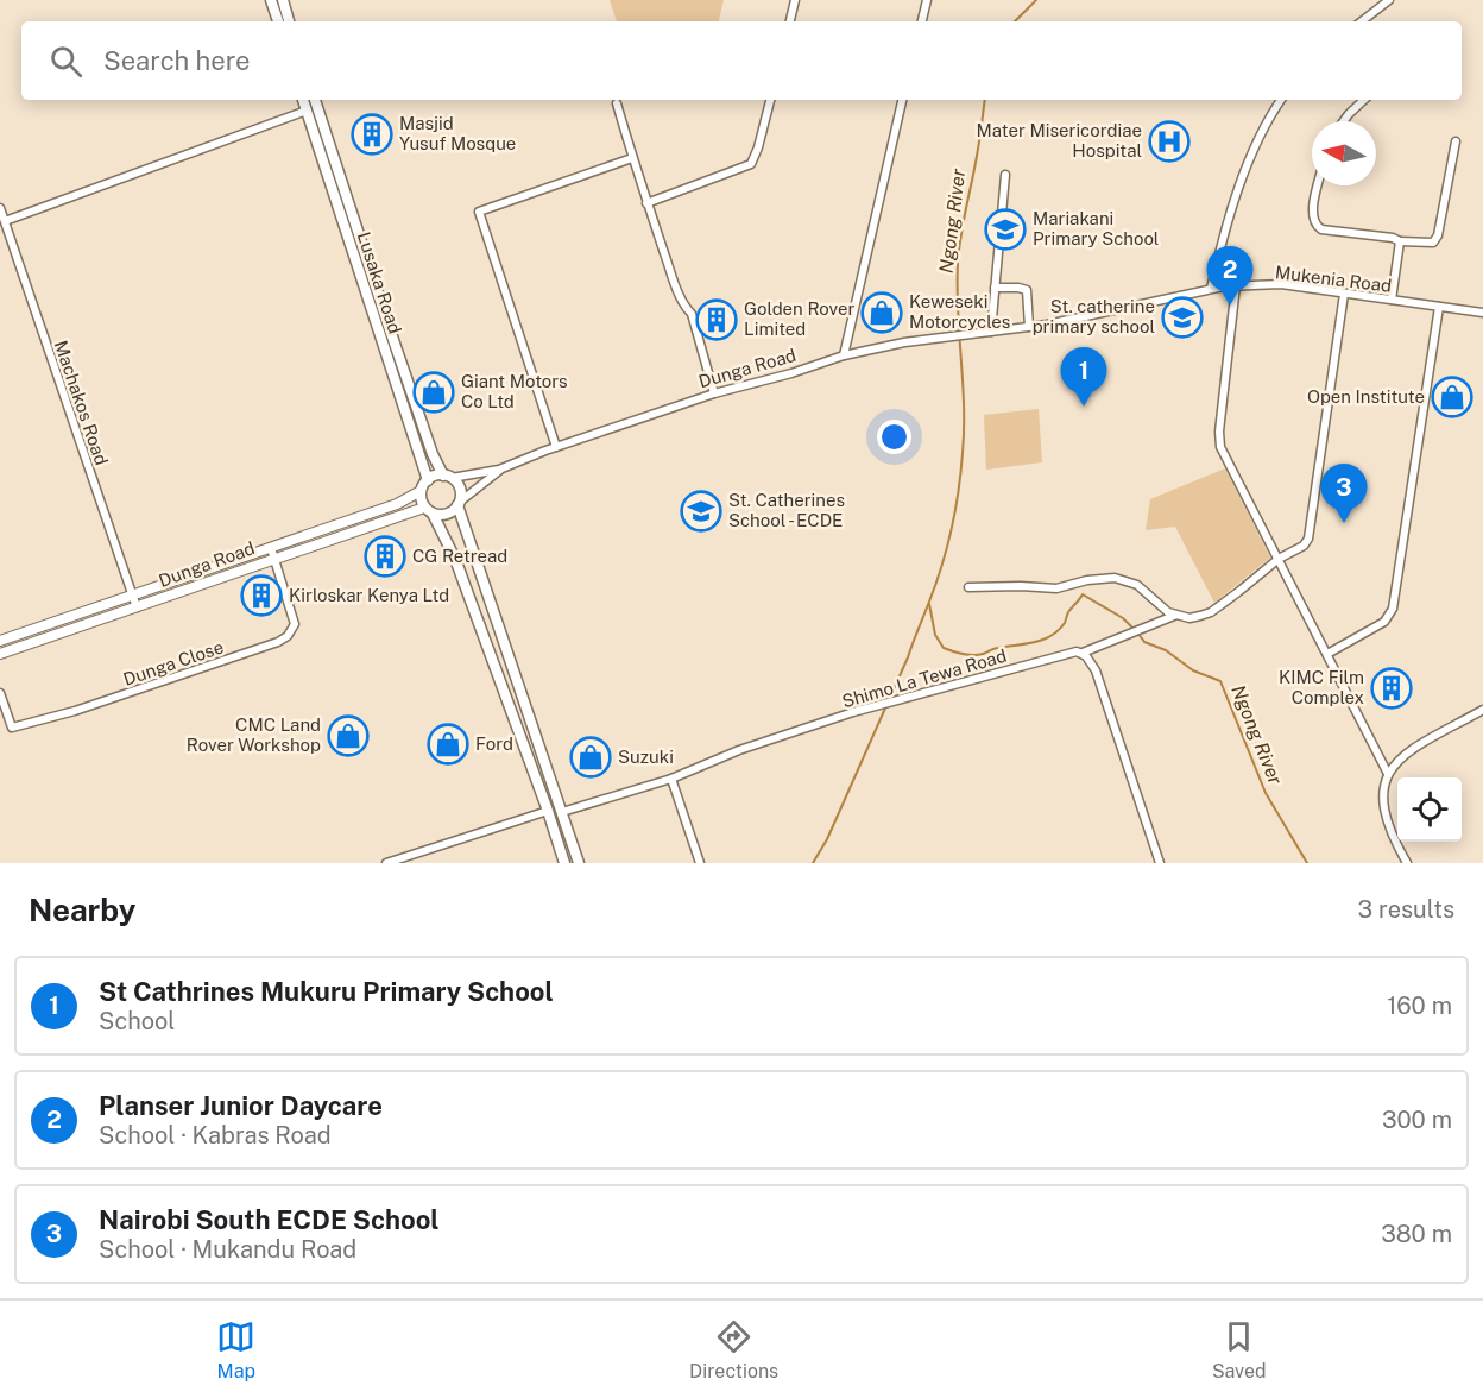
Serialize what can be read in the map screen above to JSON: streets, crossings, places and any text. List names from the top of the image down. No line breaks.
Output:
{"streets":{"main road":["Lusaka Road"],"street":["Mukenia Road","Dunga Road","Machakos Road","Dunga Close","Shimo La Tewa Road"]},"crossings":[["Mukenia Road","Dunga Road"],["Mukenia Road","Shimo La Tewa Road"],["Lusaka Road","Dunga Road"],["Dunga Road","Machakos Road"],["Dunga Road","Dunga Close"]],"water":["Ngong River"],"places":{"building":["Masjid Yusuf Mosque","Golden Rover Limited","CG Retread","Kirloskar Kenya Ltd","KIMC Film Complex"],"hospital":["Mater Misericordiae Hospital"],"school or university":["Mariakani Primary School","St. catherine primary school","St. Catherines School - ECDE"],"shop":["Keweseki Motorcycles","Giant Motors Co Ltd","Open Institute","CMC Land Rover Workshop","Ford","Suzuki"]},"north":"left","page":{"search":"Search here","pins":["2","1","3"],"heading":["Nearby","3 results"],"list":[{"mark":"1","name":"St Cathrines Mukuru Primary School","note":"School","value":"160 m"},{"mark":"2","name":"Planser Junior Daycare","note":"School · Kabras Road","value":"300 m"},{"mark":"3","name":"Nairobi South ECDE School","note":"School · Mukandu Road","value":"380 m"}],"nav":["Map","Directions","Saved"]}}
